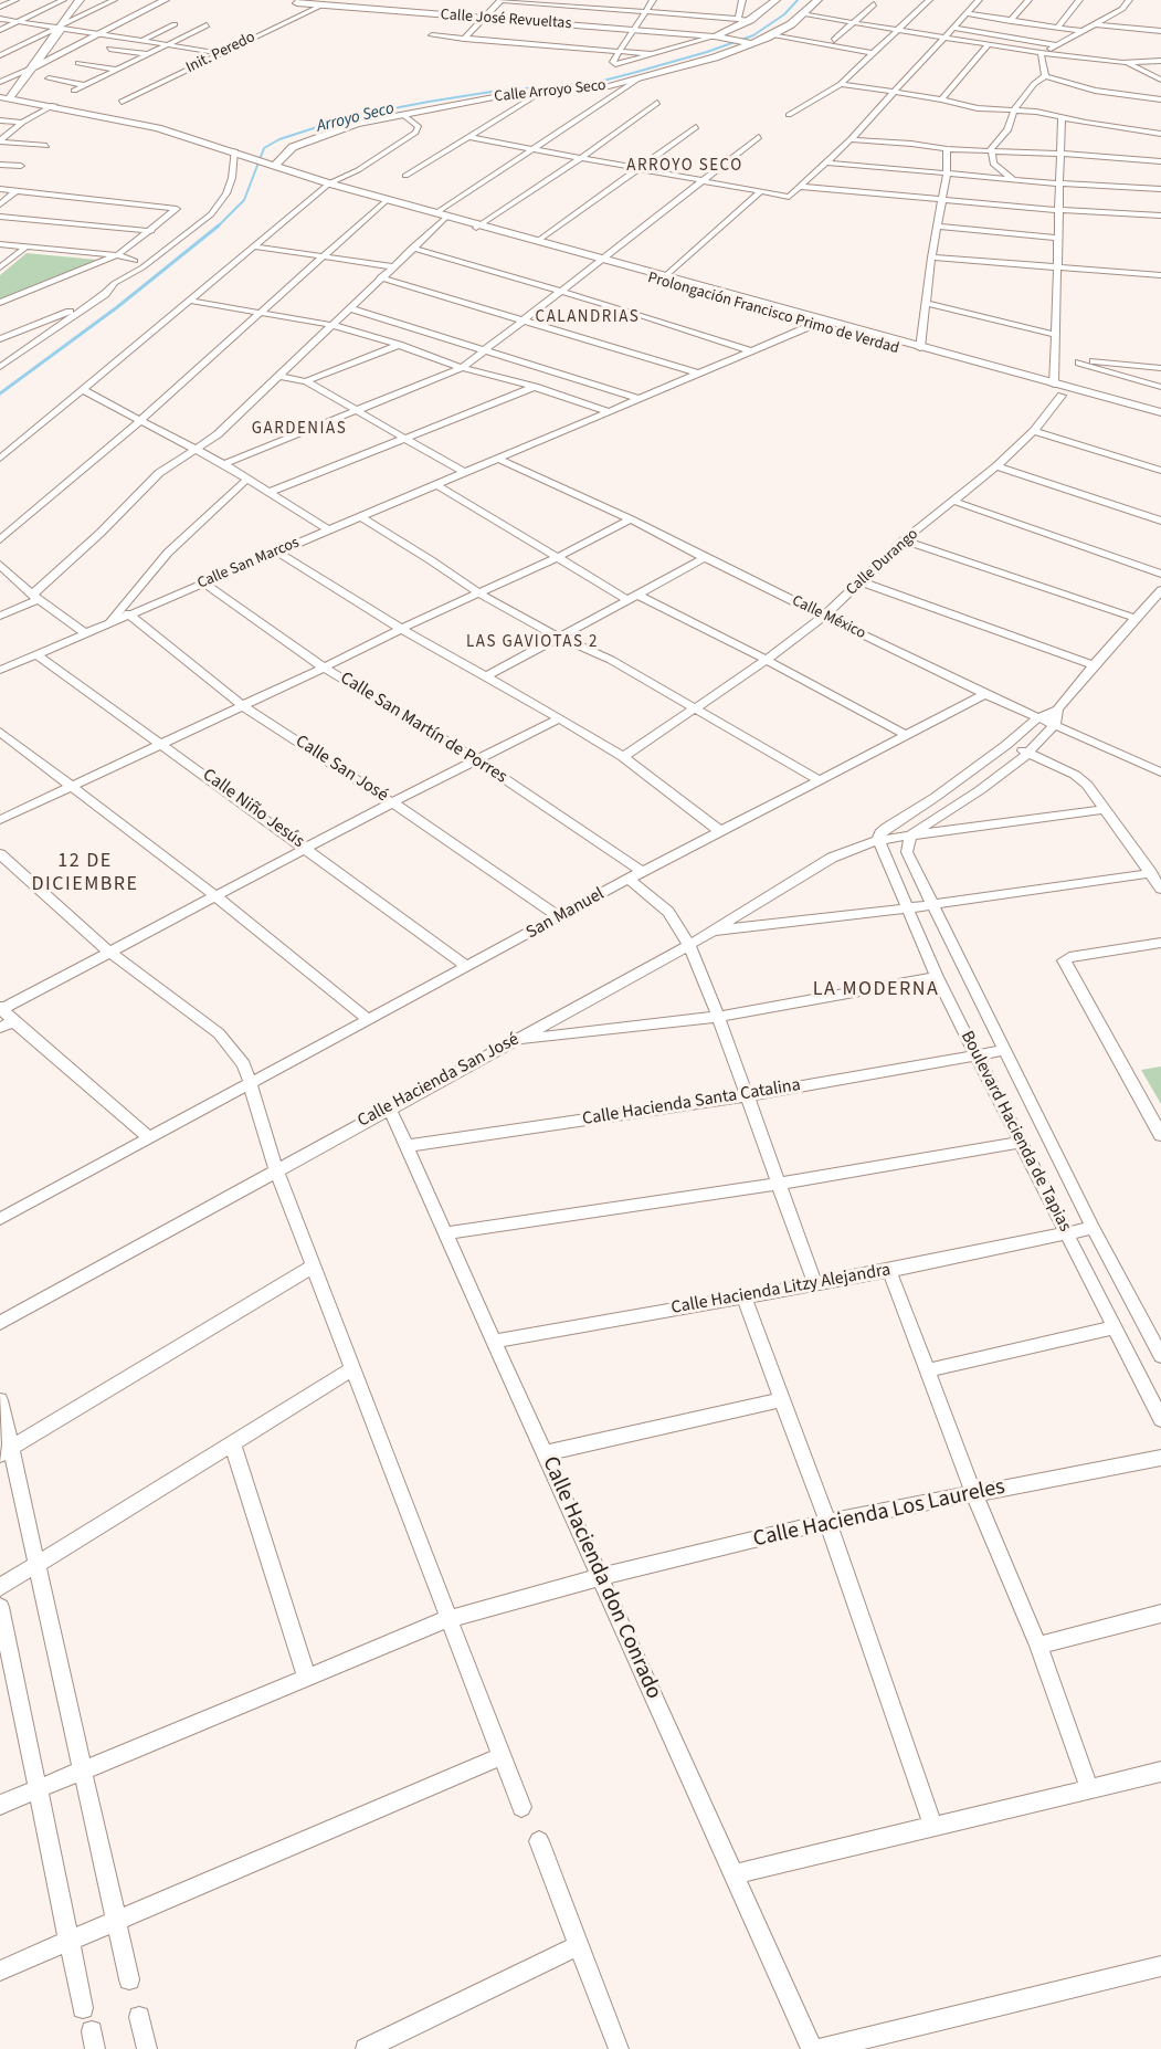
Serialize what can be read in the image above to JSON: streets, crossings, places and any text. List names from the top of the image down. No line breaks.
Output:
{"streets":{"street":["Calle José Revueltas","Init. Peredo","Calle Arroyo Seco","Prolongación Francisco Primo de Verdad","Calle Durango","Calle San Marcos","Calle México","Calle San Martín de Porres","Calle San José","Calle Niño Jesús","San Manuel","Calle Hacienda San José","Calle Hacienda Santa Catalina","Boulevard Hacienda de Tapias","Calle Hacienda Litzy Alejandra","Calle Hacienda Los Laureles","Calle Hacienda don Conrado"]},"crossings":[["Calle José Revueltas","Init. Peredo"],["Calle José Revueltas","Calle Arroyo Seco"],["Calle Arroyo Seco","Prolongación Francisco Primo de Verdad"],["Prolongación Francisco Primo de Verdad","Calle Durango"],["Prolongación Francisco Primo de Verdad","Calle San Marcos"],["Calle Durango","Calle México"],["Calle San Marcos","Calle México"],["Calle San Marcos","Calle San Martín de Porres"],["Calle San Marcos","Calle San José"],["Calle San Marcos","Calle Niño Jesús"],["Calle México","San Manuel"],["Calle México","Calle Hacienda San José"],["Calle San Martín de Porres","San Manuel"],["Calle San José","San Manuel"],["Calle Niño Jesús","San Manuel"],["Calle Hacienda San José","Boulevard Hacienda de Tapias"],["Calle Hacienda San José","Calle Hacienda don Conrado"],["Calle Hacienda Santa Catalina","Boulevard Hacienda de Tapias"],["Calle Hacienda Santa Catalina","Calle Hacienda don Conrado"],["Boulevard Hacienda de Tapias","Calle Hacienda Litzy Alejandra"],["Calle Hacienda Litzy Alejandra","Calle Hacienda don Conrado"],["Calle Hacienda Los Laureles","Calle Hacienda don Conrado"]],"districts":["ARROYO SECO","CALANDRIAS","GARDENIAS","LAS GAVIOTAS 2","12 DE DICIEMBRE","LA MODERNA"],"water":["Arroyo Seco"]}
